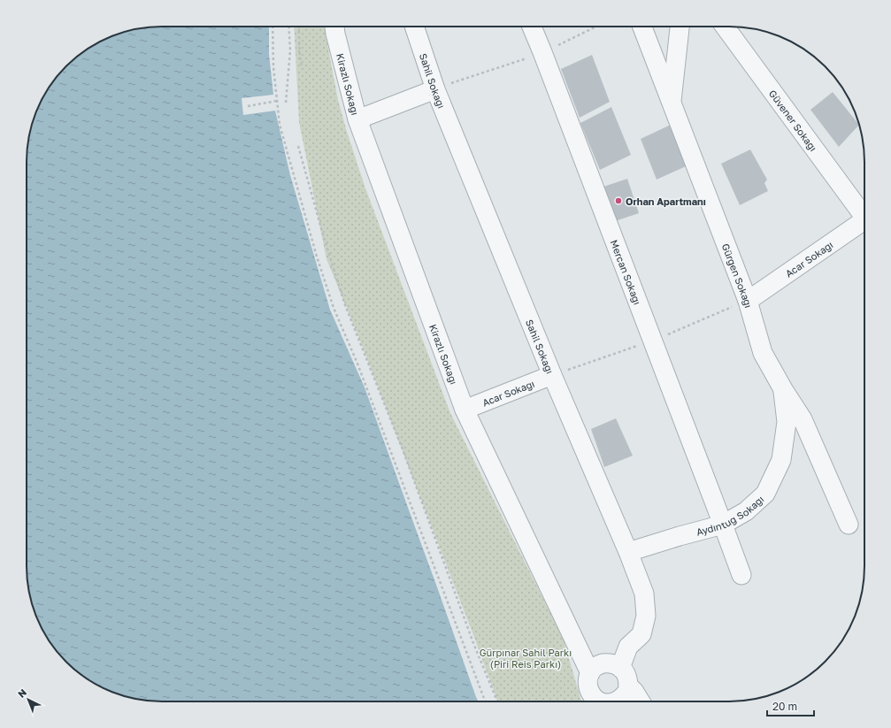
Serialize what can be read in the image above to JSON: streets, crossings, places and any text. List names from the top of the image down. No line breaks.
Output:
{"streets":{"street":["Sahil Sokağı","Kirazlı Sokağı","Güvener Sokağı","Acar Sokağı","Mercan Sokağı","Gürgen Sokağı","Aydıntuğ Sokağı"]},"crossings":[["Sahil Sokağı","Acar Sokağı"],["Sahil Sokağı","Aydıntuğ Sokağı"],["Kirazlı Sokağı","Acar Sokağı"],["Acar Sokağı","Gürgen Sokağı"],["Mercan Sokağı","Aydıntuğ Sokağı"],["Gürgen Sokağı","Aydıntuğ Sokağı"]],"parks":["Gürpınar Sahil Parkı (Piri Reis Parkı)"],"places":["Orhan Apartmanı"],"scale_bar":"20 m","north":"top left"}
